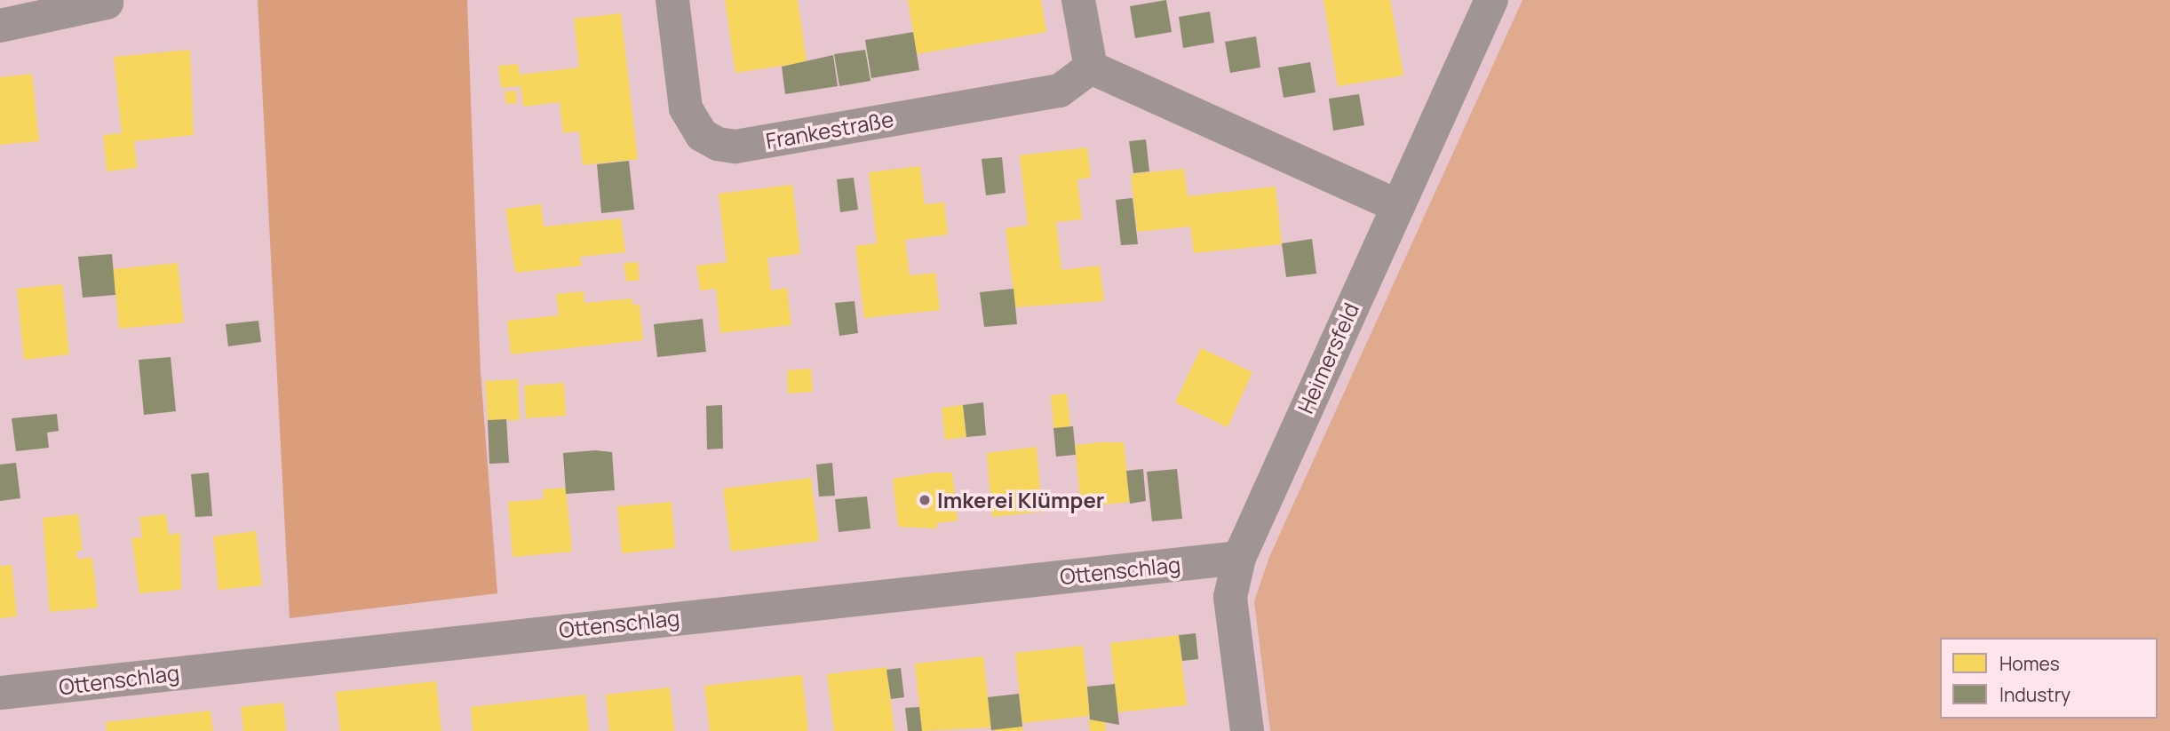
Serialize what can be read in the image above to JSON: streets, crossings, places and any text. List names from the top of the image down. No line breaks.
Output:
{"streets":{"street":["Frankestraße","Heimersfeld","Ottenschlag"]},"crossings":[["Heimersfeld","Ottenschlag"]],"places":["Imkerei Klümper"],"legend":["Homes","Industry"]}
